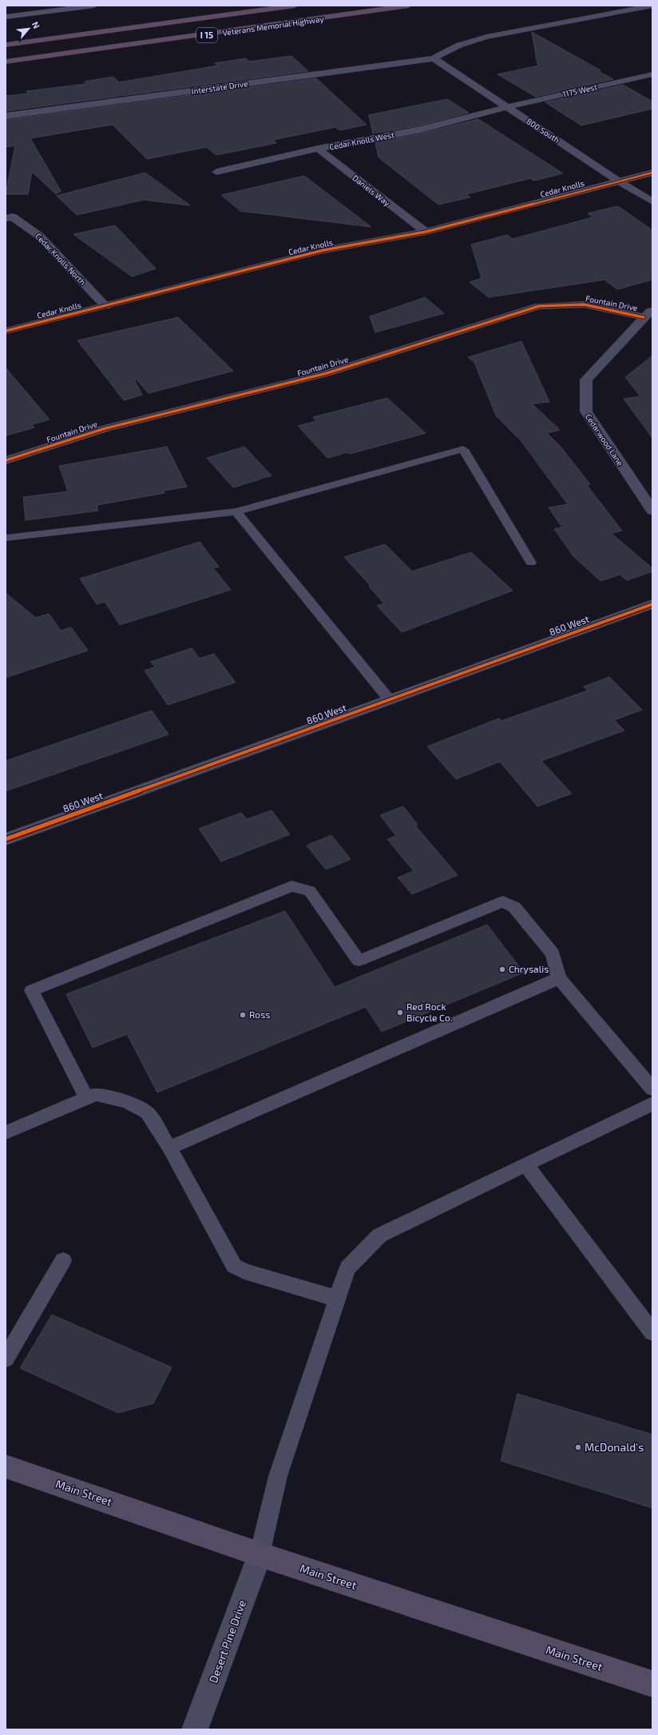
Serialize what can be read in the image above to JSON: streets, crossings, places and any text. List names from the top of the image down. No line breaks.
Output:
{"streets":{"highway":["Veterans Memorial Highway","I 15"],"main road":["Main Street"],"street":["Interstate Drive","1175 West","800 South","Cedar Knolls West","Cedar Knolls","Daniels Way","Cedar Knolls North","Fountain Drive","Cedarwood Lane","860 West","Desert Pine Drive"]},"crossings":[["Interstate Drive","800 South"],["1175 West","800 South"],["1175 West","Cedar Knolls West"],["800 South","Cedar Knolls West"],["800 South","Cedar Knolls"],["Cedar Knolls West","Daniels Way"],["Cedar Knolls","Daniels Way"],["Cedar Knolls","Cedar Knolls North"],["Fountain Drive","Cedarwood Lane"],["Main Street","Desert Pine Drive"]],"places":["Chrysalis","Red Rock Bicycle Co.","Ross","McDonald's"],"north":"top right"}
